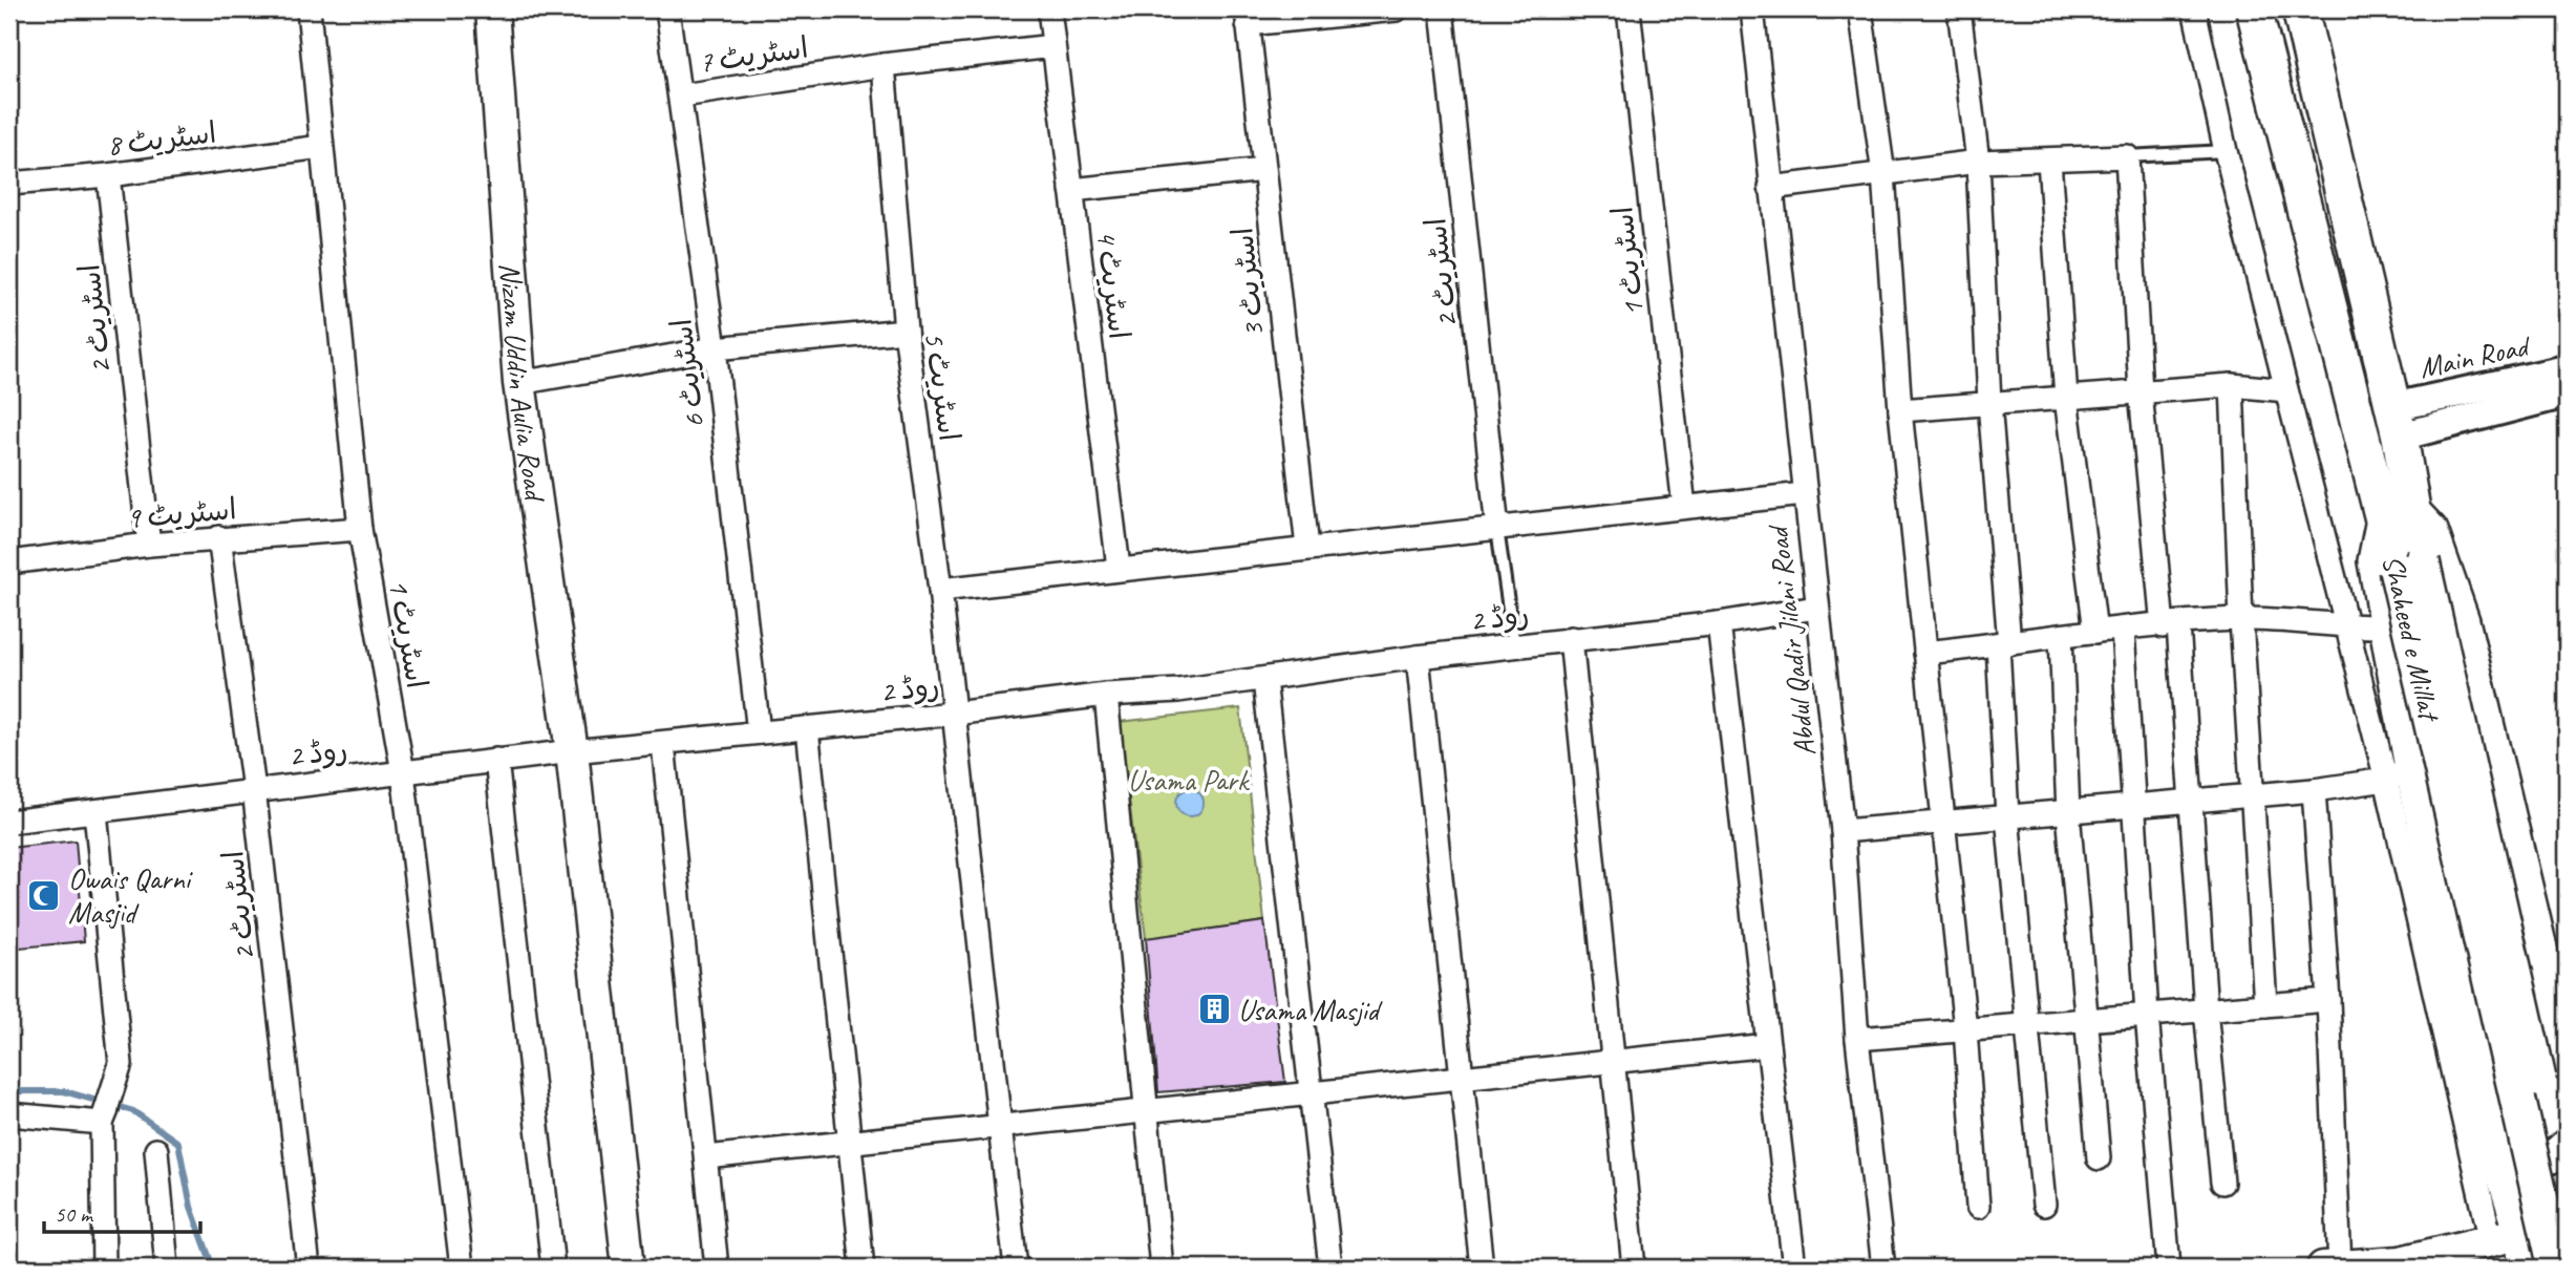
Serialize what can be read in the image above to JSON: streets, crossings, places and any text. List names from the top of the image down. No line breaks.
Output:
{"streets":{"main road":["Nizam Uddin Aulia Road","Shaheed e Millat"],"street":["اسٹریٹ 7","اسٹریٹ 8","اسٹریٹ 1","اسٹریٹ 2","اسٹریٹ 3","اسٹریٹ 4","Main Road","اسٹریٹ 6","اسٹریٹ 5","اسٹریٹ 9","روڈ 2","Abdul Qadir Jilani Road"]},"crossings":[["اسٹریٹ 7","اسٹریٹ 4"],["اسٹریٹ 7","اسٹریٹ 6"],["اسٹریٹ 7","اسٹریٹ 5"],["اسٹریٹ 8","اسٹریٹ 1"],["اسٹریٹ 8","اسٹریٹ 2"],["اسٹریٹ 1","اسٹریٹ 9"],["اسٹریٹ 1","روڈ 2"],["اسٹریٹ 2","اسٹریٹ 9"],["اسٹریٹ 2","روڈ 2"],["Main Road","Shaheed e Millat"],["اسٹریٹ 6","روڈ 2"],["Nizam Uddin Aulia Road","روڈ 2"],["اسٹریٹ 5","روڈ 2"],["روڈ 2","Abdul Qadir Jilani Road"]],"parks":["Usama Park"],"places":{"mosque":["Owais Qarni Masjid"],"building":["Usama Masjid"]},"scale_bar":"50 m"}
